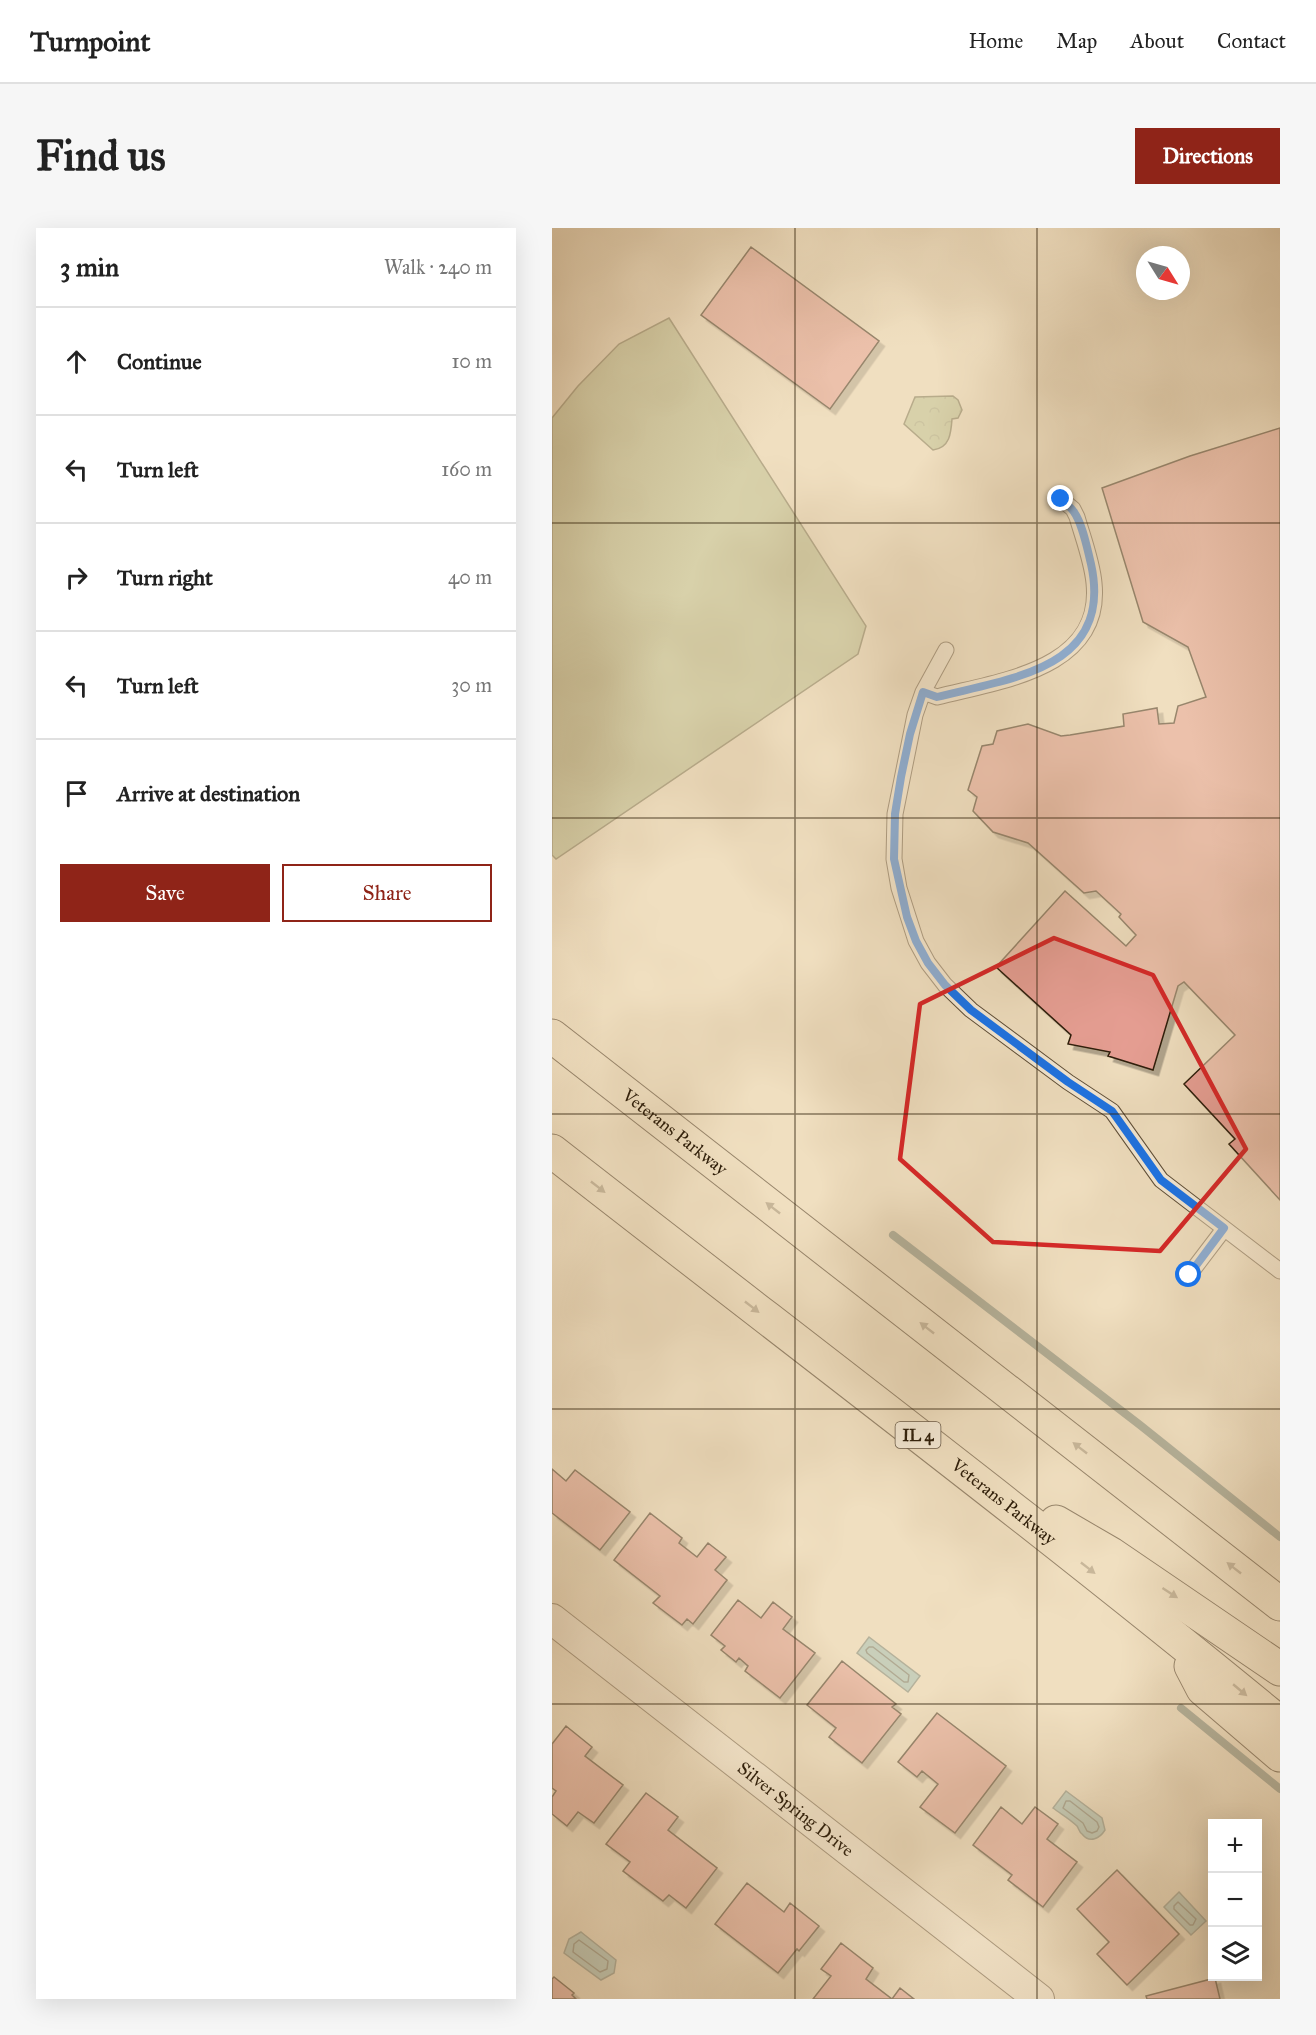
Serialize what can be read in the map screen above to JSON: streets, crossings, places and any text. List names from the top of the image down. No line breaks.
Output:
{"streets":{"highway":["Veterans Parkway","IL 4"],"street":["Silver Spring Drive"]},"north":"bottom right","page":{"header":"Turnpoint","nav":["Home","Map","About","Contact"],"buttons":["Directions",["Save","Share"]],"title":"Find us","heading":["3 min","Walk · 240 m"],"list":[["Continue","10 m"],["Turn left","160 m"],["Turn right","40 m"],["Turn left","30 m"],"Arrive at destination"],"map_buttons":["+","−"]}}
